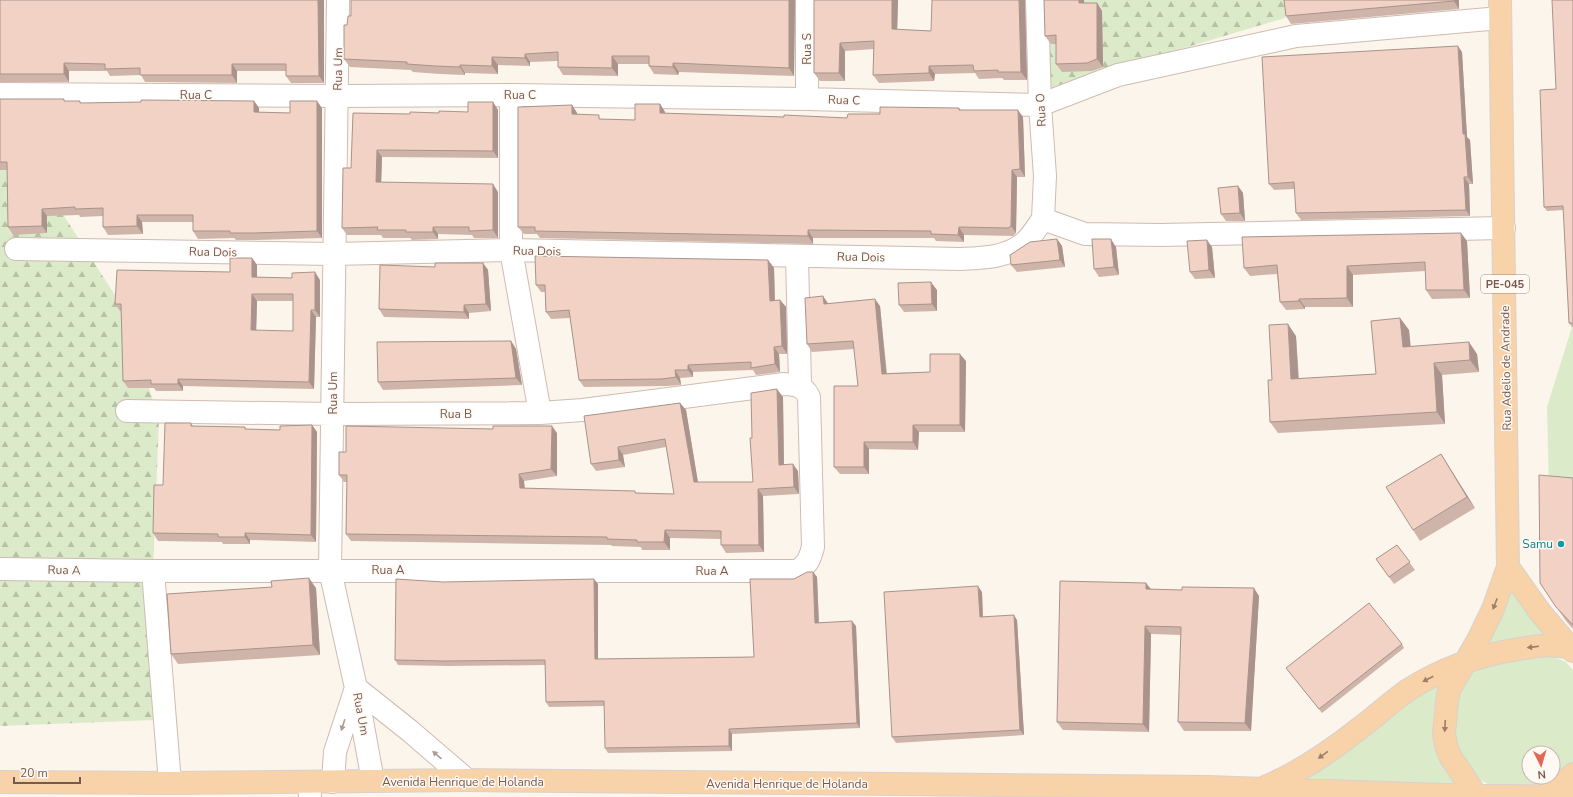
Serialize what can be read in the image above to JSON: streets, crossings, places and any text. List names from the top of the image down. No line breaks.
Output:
{"streets":{"main road":["PE-045","Rua Adelio de Andrade","Avenida Henrique de Holanda"],"street":["Rua S","Rua Um","Rua C","Rua O","Rua Dois","Rua B","Rua A"]},"crossings":[["Rua S","Rua C"],["Rua Um","Rua C"],["Rua Um","Rua Dois"],["Rua Um","Rua B"],["Rua Um","Rua A"],["Rua Um","Avenida Henrique de Holanda"],["Rua C","Rua O"],["Rua O","Rua Dois"],["Rua B","Rua A"]],"places":["Samu"],"scale_bar":"20 m","north":"bottom"}
